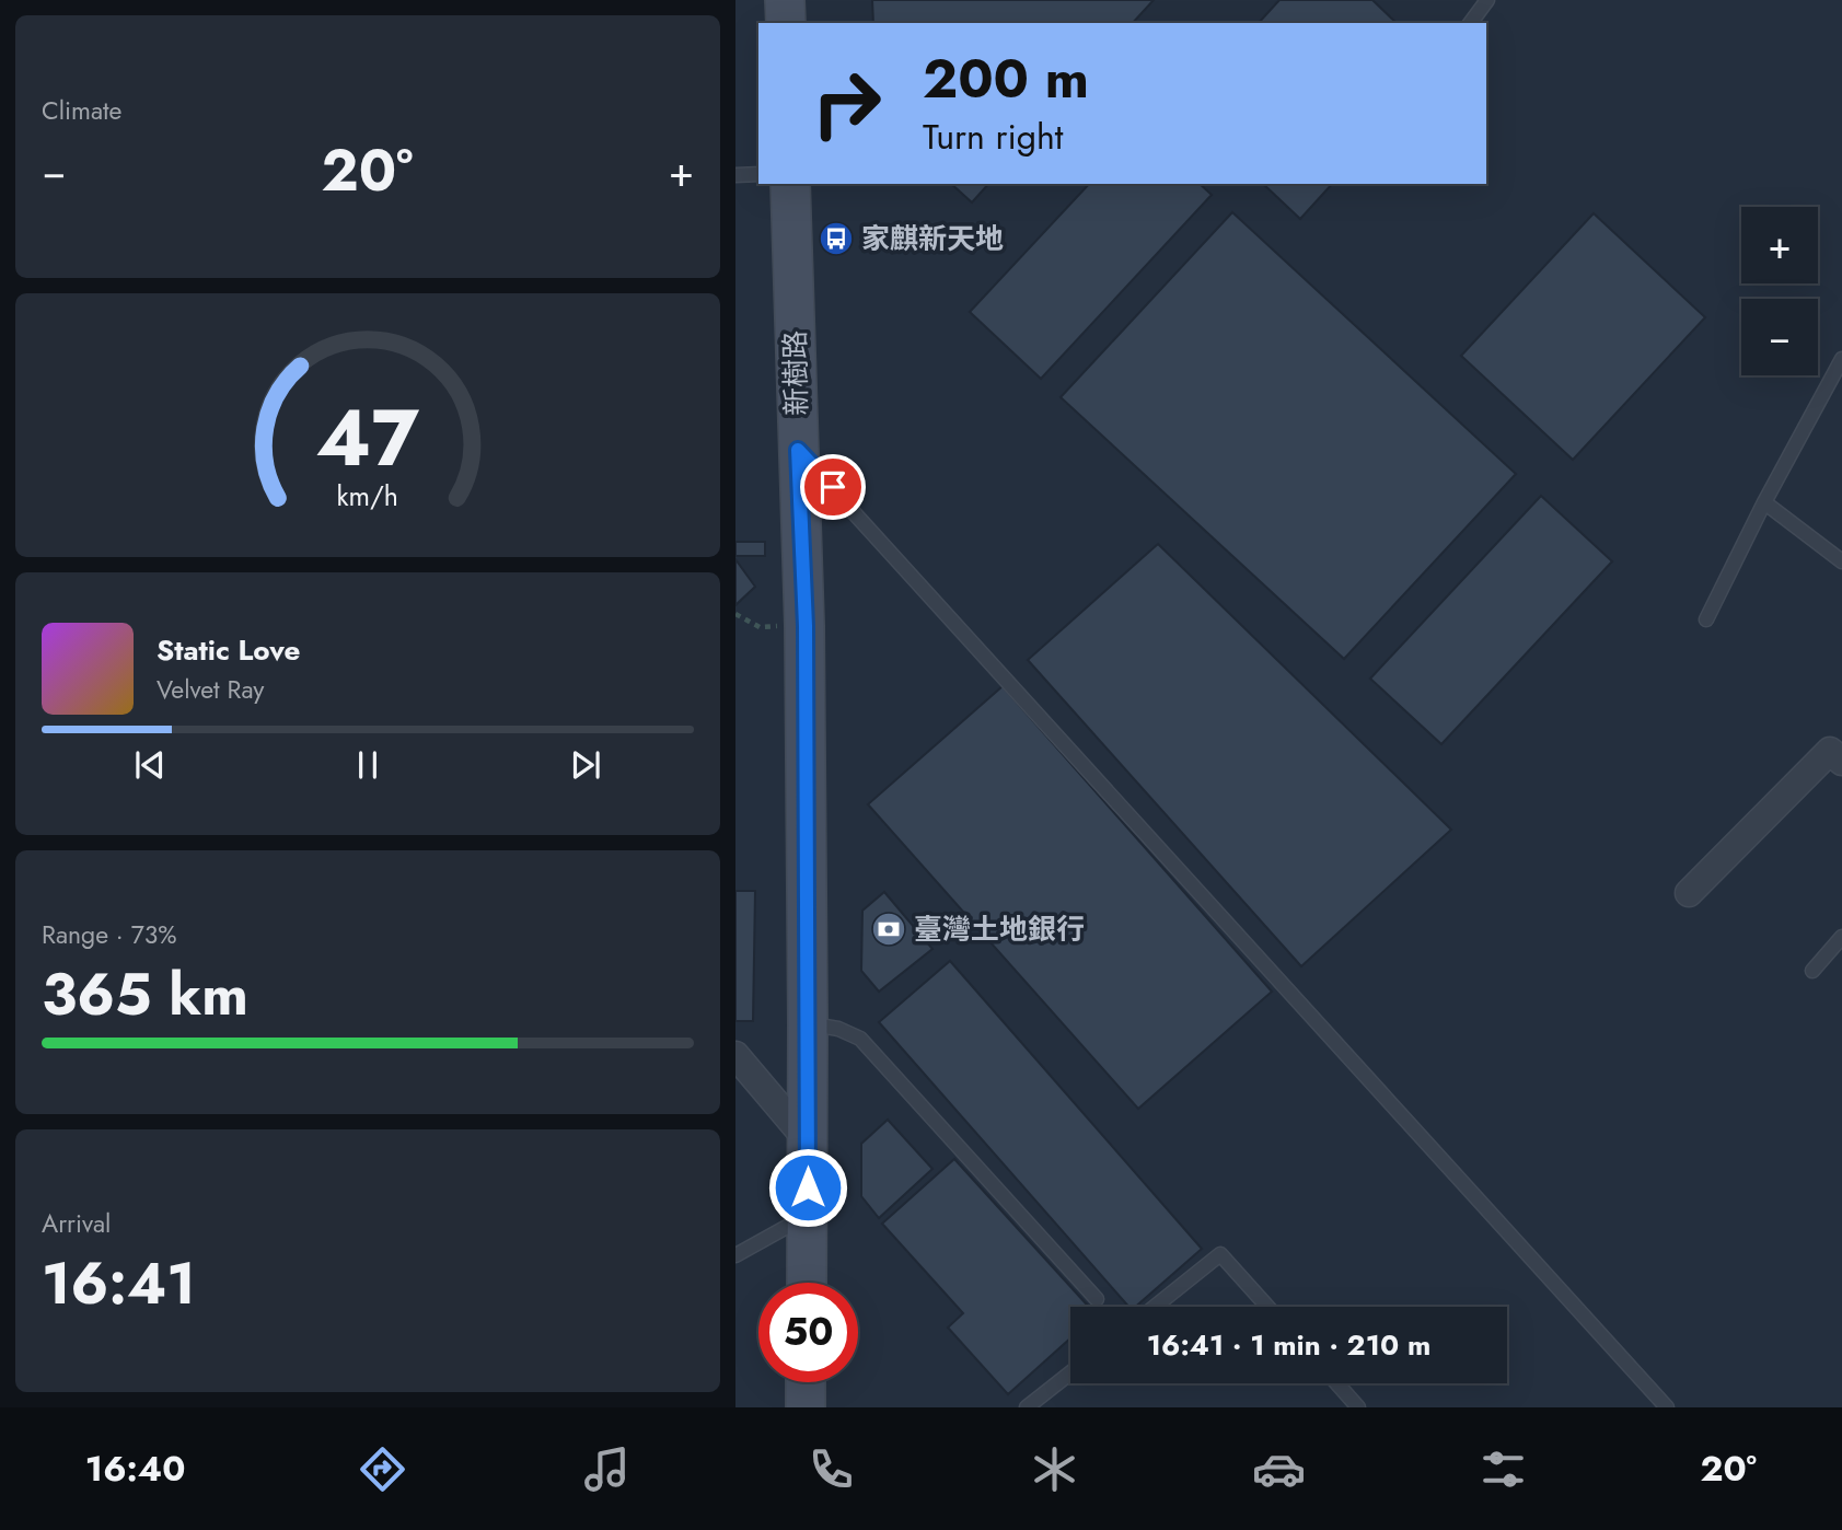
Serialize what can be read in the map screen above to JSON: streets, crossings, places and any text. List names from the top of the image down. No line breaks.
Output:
{"streets":{"main road":["新樹路"]},"places":{"bus stop":["家麒新天地"],"bank":["臺灣土地銀行"]},"page":{"tile":["Climate",["Range · 73%","365 km"],["Arrival","16:41"]],"turn":["200 m","Turn right"],"heat":["−","20°","+"],"map_buttons":["+","−"],"song":["Static Love","Velvet Ray"],"limit":"50","trip":"16:41 · 1 min · 210 m","tabs":["16:40","20°"],"gauge":["47","km/h"]}}
